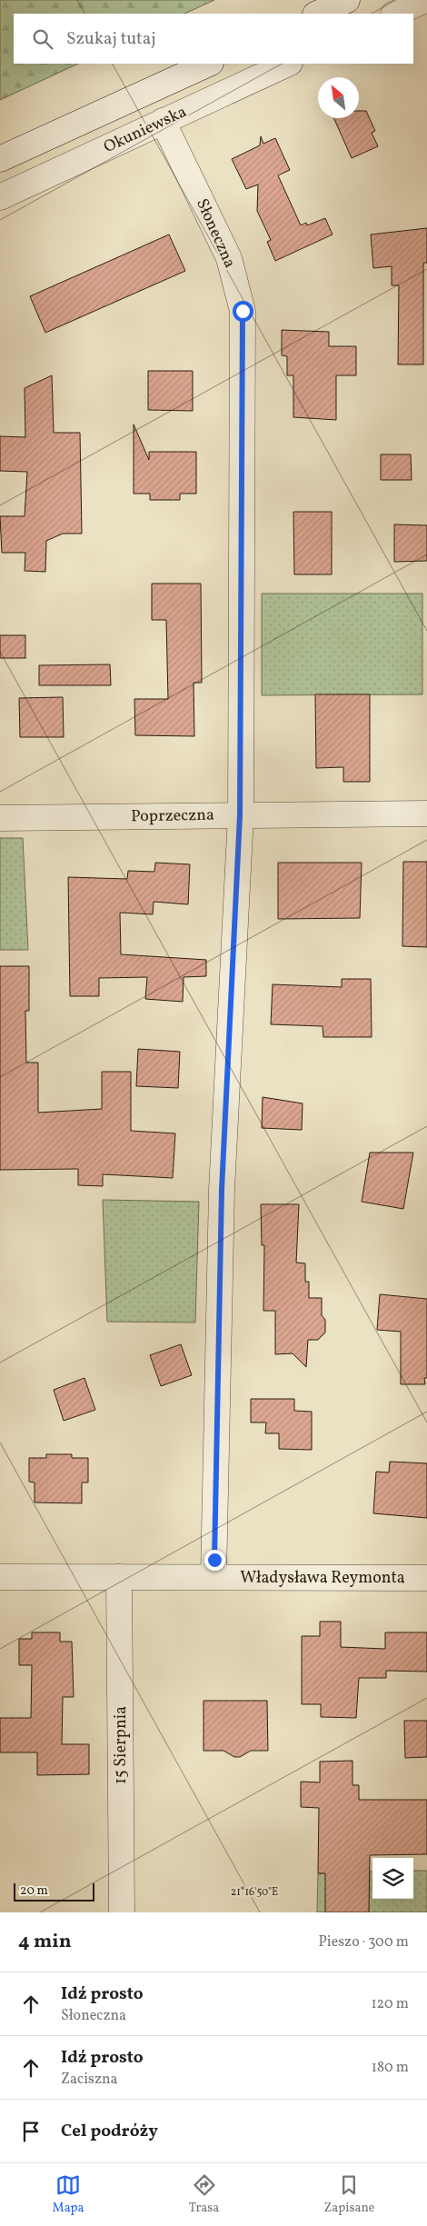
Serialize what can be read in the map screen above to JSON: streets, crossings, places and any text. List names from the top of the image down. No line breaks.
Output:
{"streets":{"street":["Okuniewska","Słoneczna","Poprzeczna","Władysława Reymonta","15 Sierpnia"]},"crossings":[["Okuniewska","Słoneczna"],["Słoneczna","Poprzeczna"],["Słoneczna","Władysława Reymonta"],["Władysława Reymonta","15 Sierpnia"]],"scale_bar":"20 m","north":"top left","page":{"search":"Szukaj tutaj","scale":"20 m","heading":["4 min","Pieszo · 300 m"],"list":[["Idź prosto","Słoneczna","120 m"],["Idź prosto","Zaciszna","180 m"],"Cel podróży"],"nav":["Mapa","Trasa","Zapisane"]},"coordinates":["21°16'50\"E"]}
